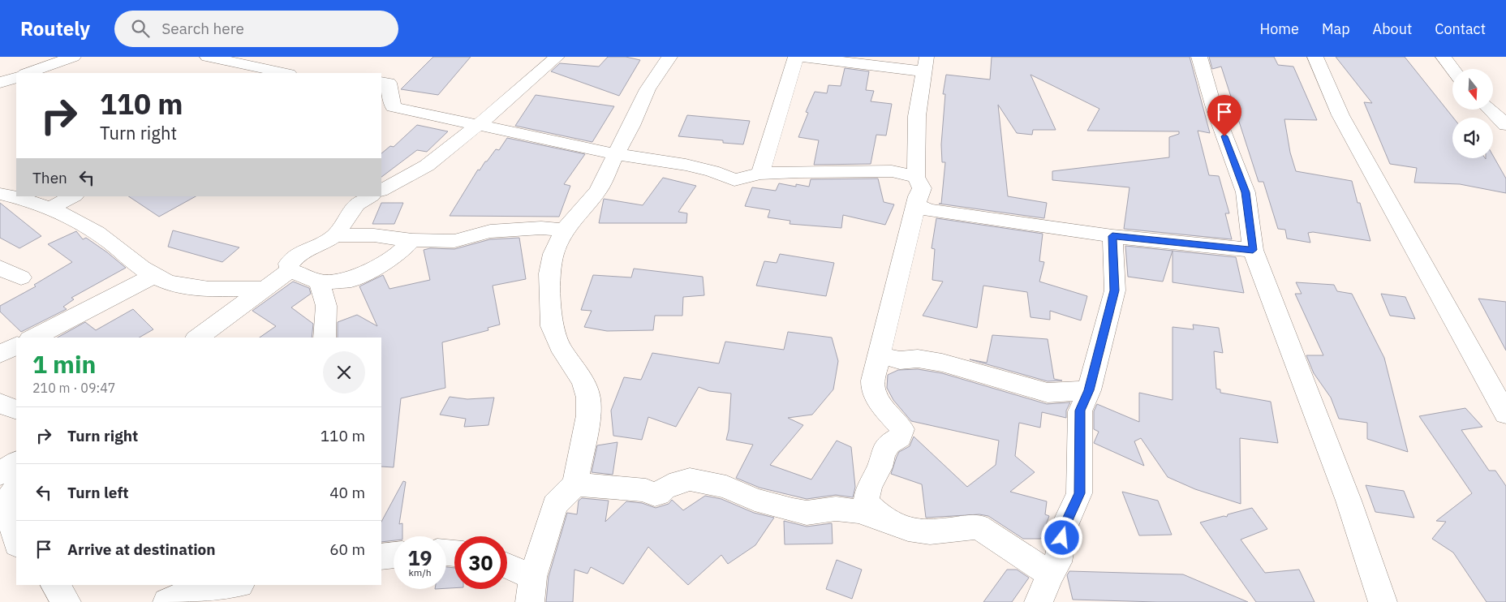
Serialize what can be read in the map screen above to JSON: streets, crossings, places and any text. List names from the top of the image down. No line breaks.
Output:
{"north":"bottom","page":{"header":"Routely","search":"Search here","nav":["Home","Map","About","Contact"],"turn":["110 m","Turn right"],"then":"Then","heading":["1 min","210 m · 09:47"],"list":[{"name":"Turn right","value":"110 m"},{"name":"Turn left","value":"40 m"},{"name":"Arrive at destination","value":"60 m"}],"speed":"19 km/h","limit":"30"}}
